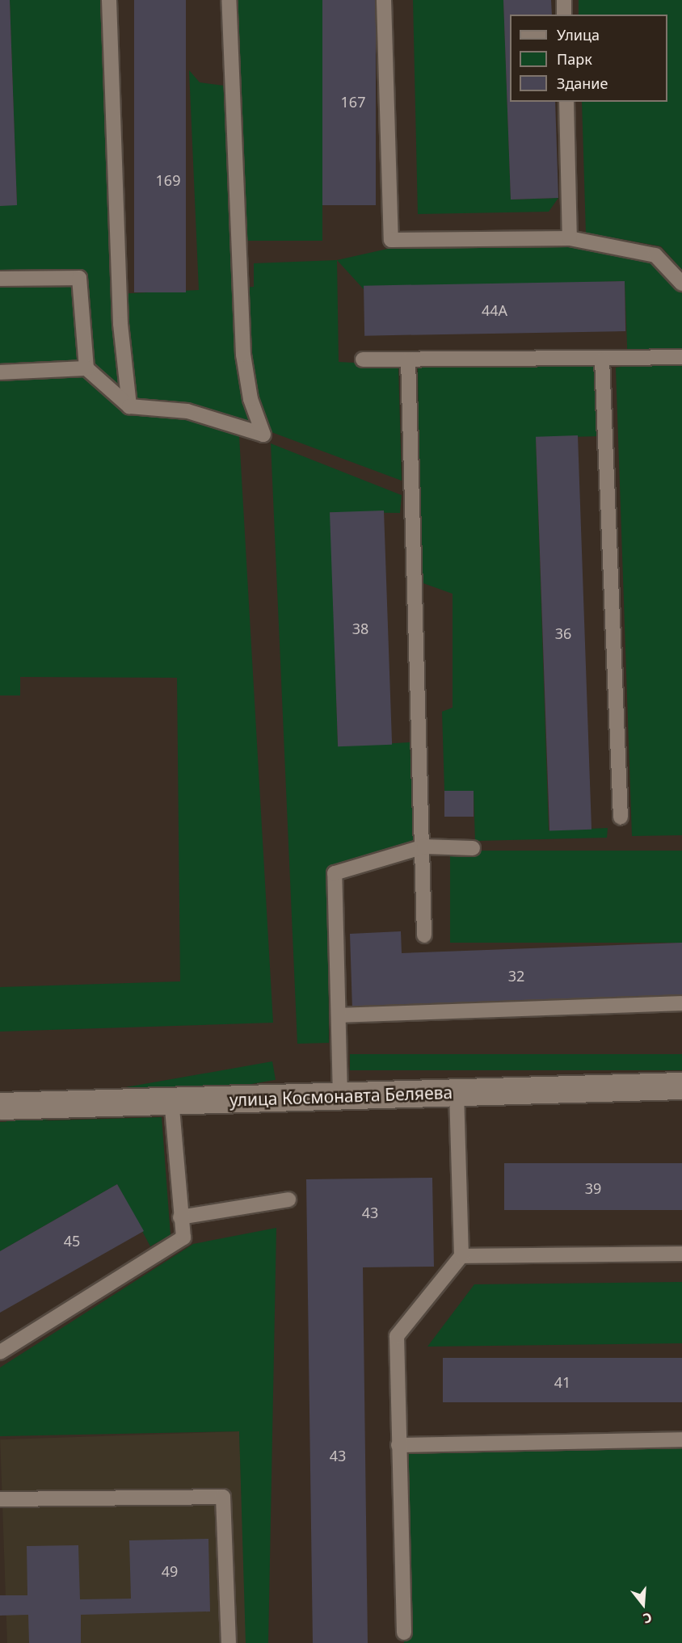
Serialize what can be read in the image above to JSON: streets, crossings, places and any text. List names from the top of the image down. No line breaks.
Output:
{"streets":{"street":["улица Космонавта Беляева"]},"house_numbers":["167","169","44А","38","36","32","39","43","45","41","43","49"],"legend":["Улица","Парк","Здание"],"north":"bottom"}
